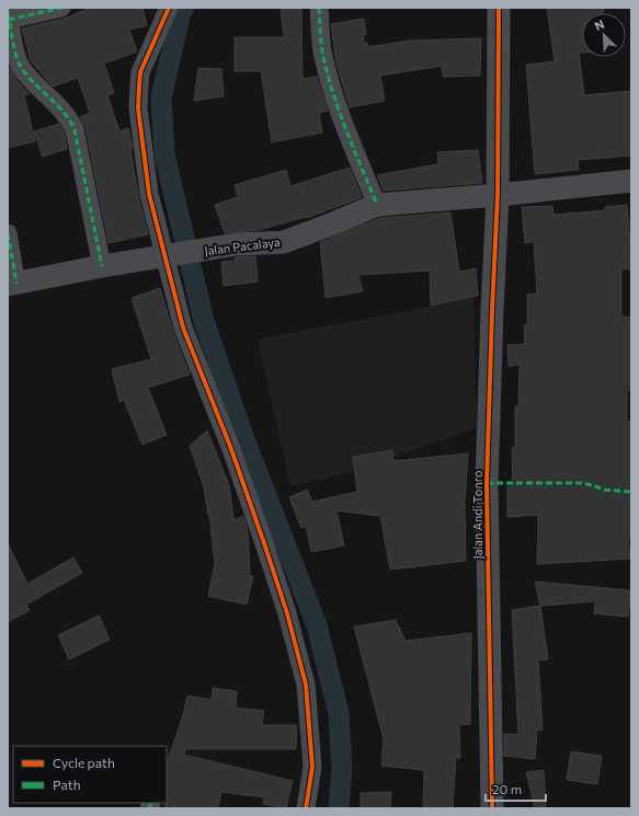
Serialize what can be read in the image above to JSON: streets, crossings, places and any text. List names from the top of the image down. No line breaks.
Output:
{"streets":{"street":["Jalan Pacalaya","Jalan Andi Tonro"]},"crossings":[["Jalan Pacalaya","Jalan Andi Tonro"]],"legend":["Cycle path","Path"],"scale_bar":"20 m","north":"top left"}
